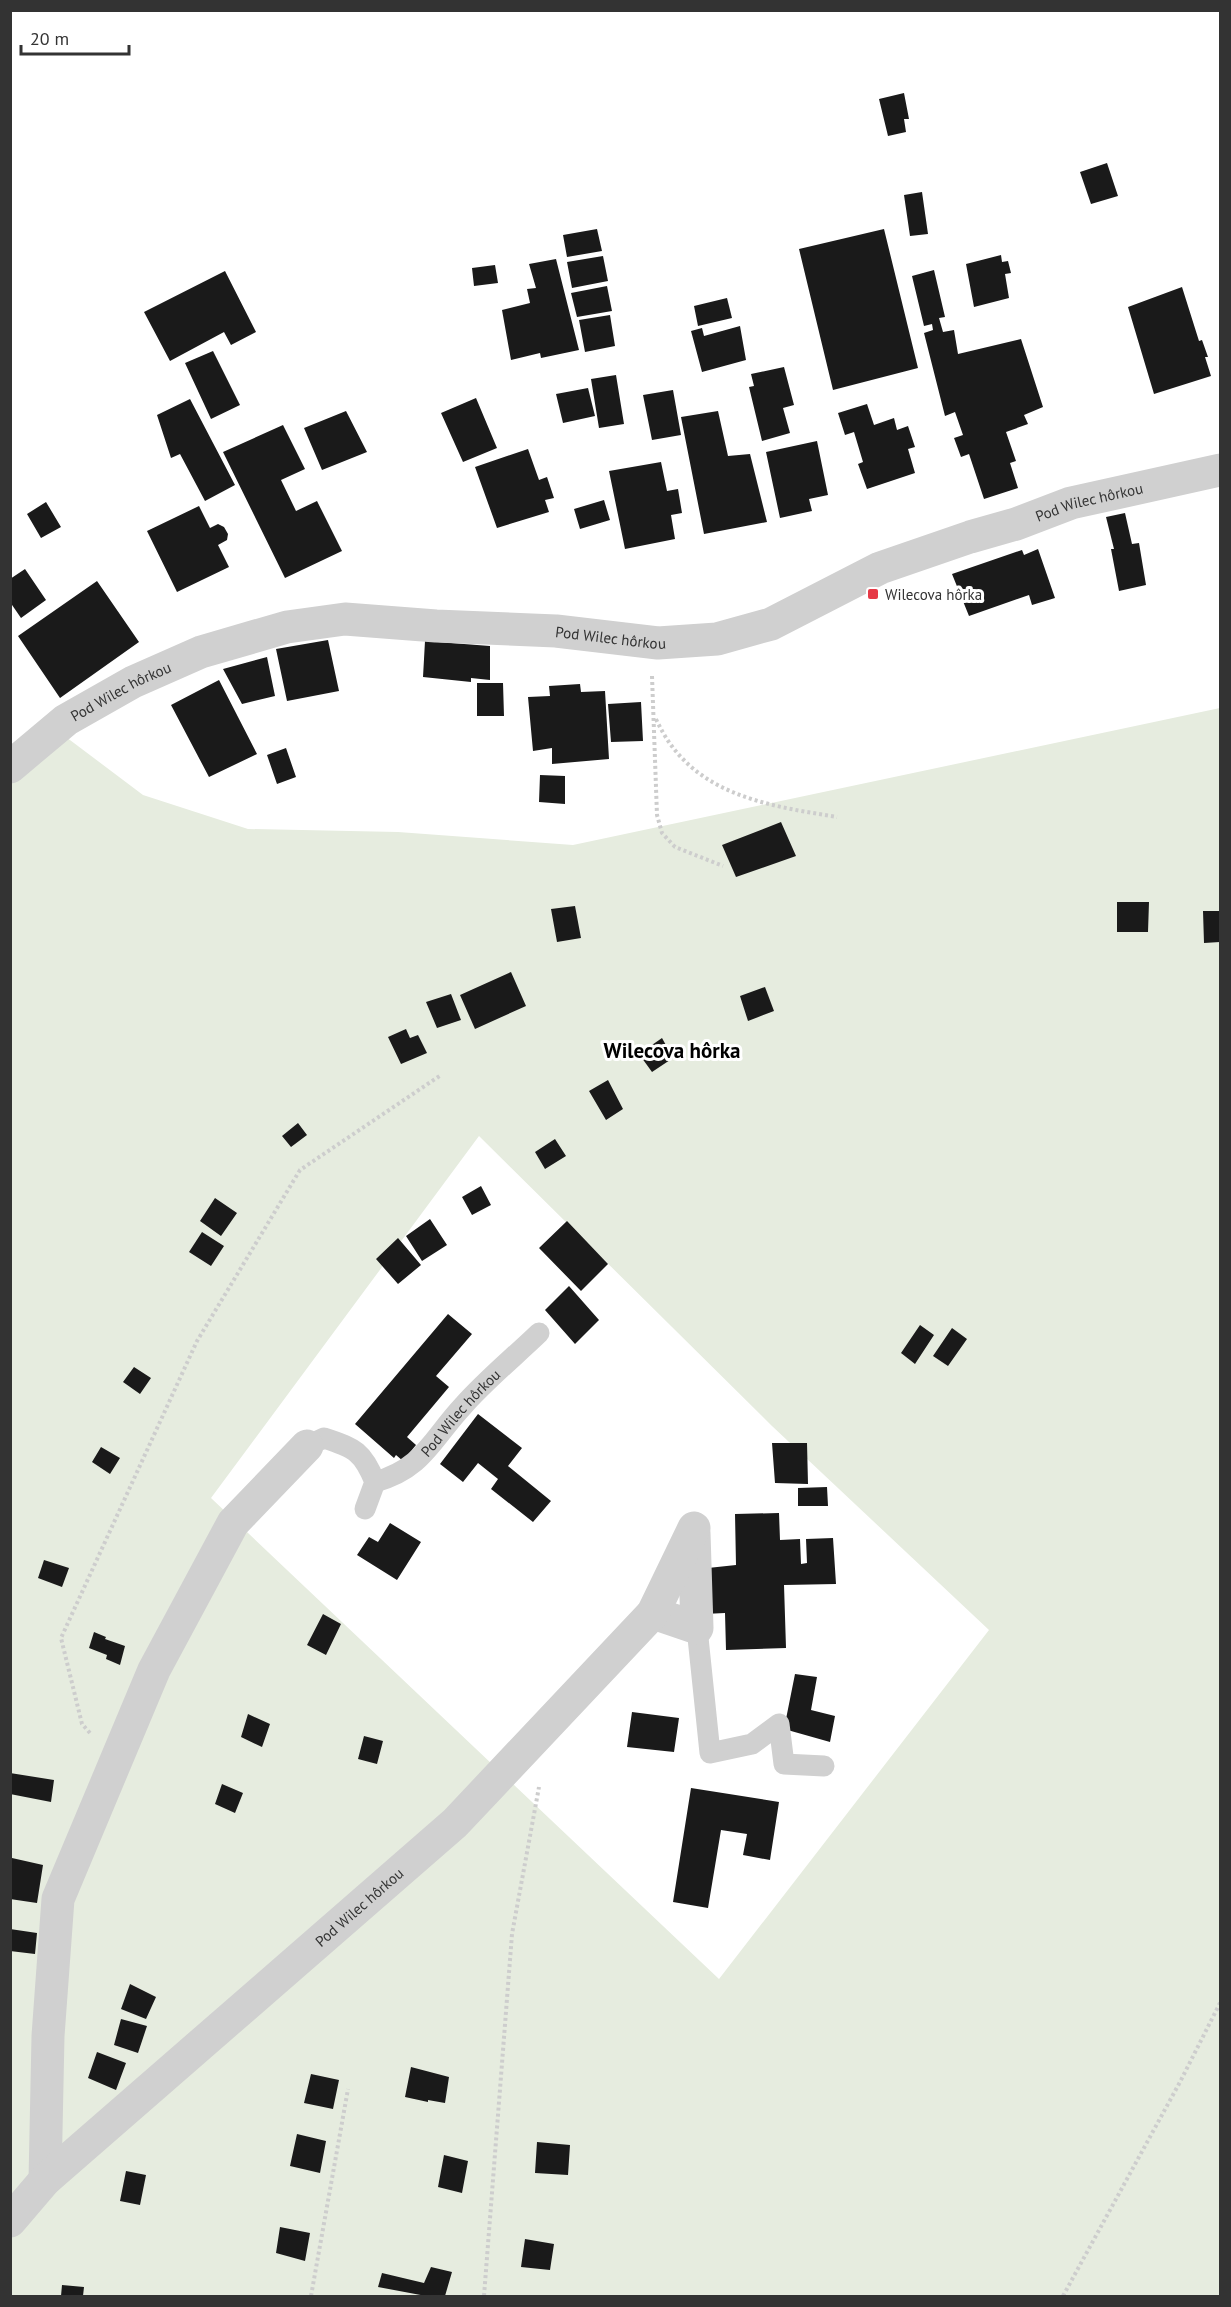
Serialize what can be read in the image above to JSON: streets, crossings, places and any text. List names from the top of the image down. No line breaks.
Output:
{"streets":{"street":["Pod Wilec hôrkou"]},"districts":["Wilecova hôrka"],"places":{"transit":["Wilecova hôrka"]},"scale_bar":"20 m"}
